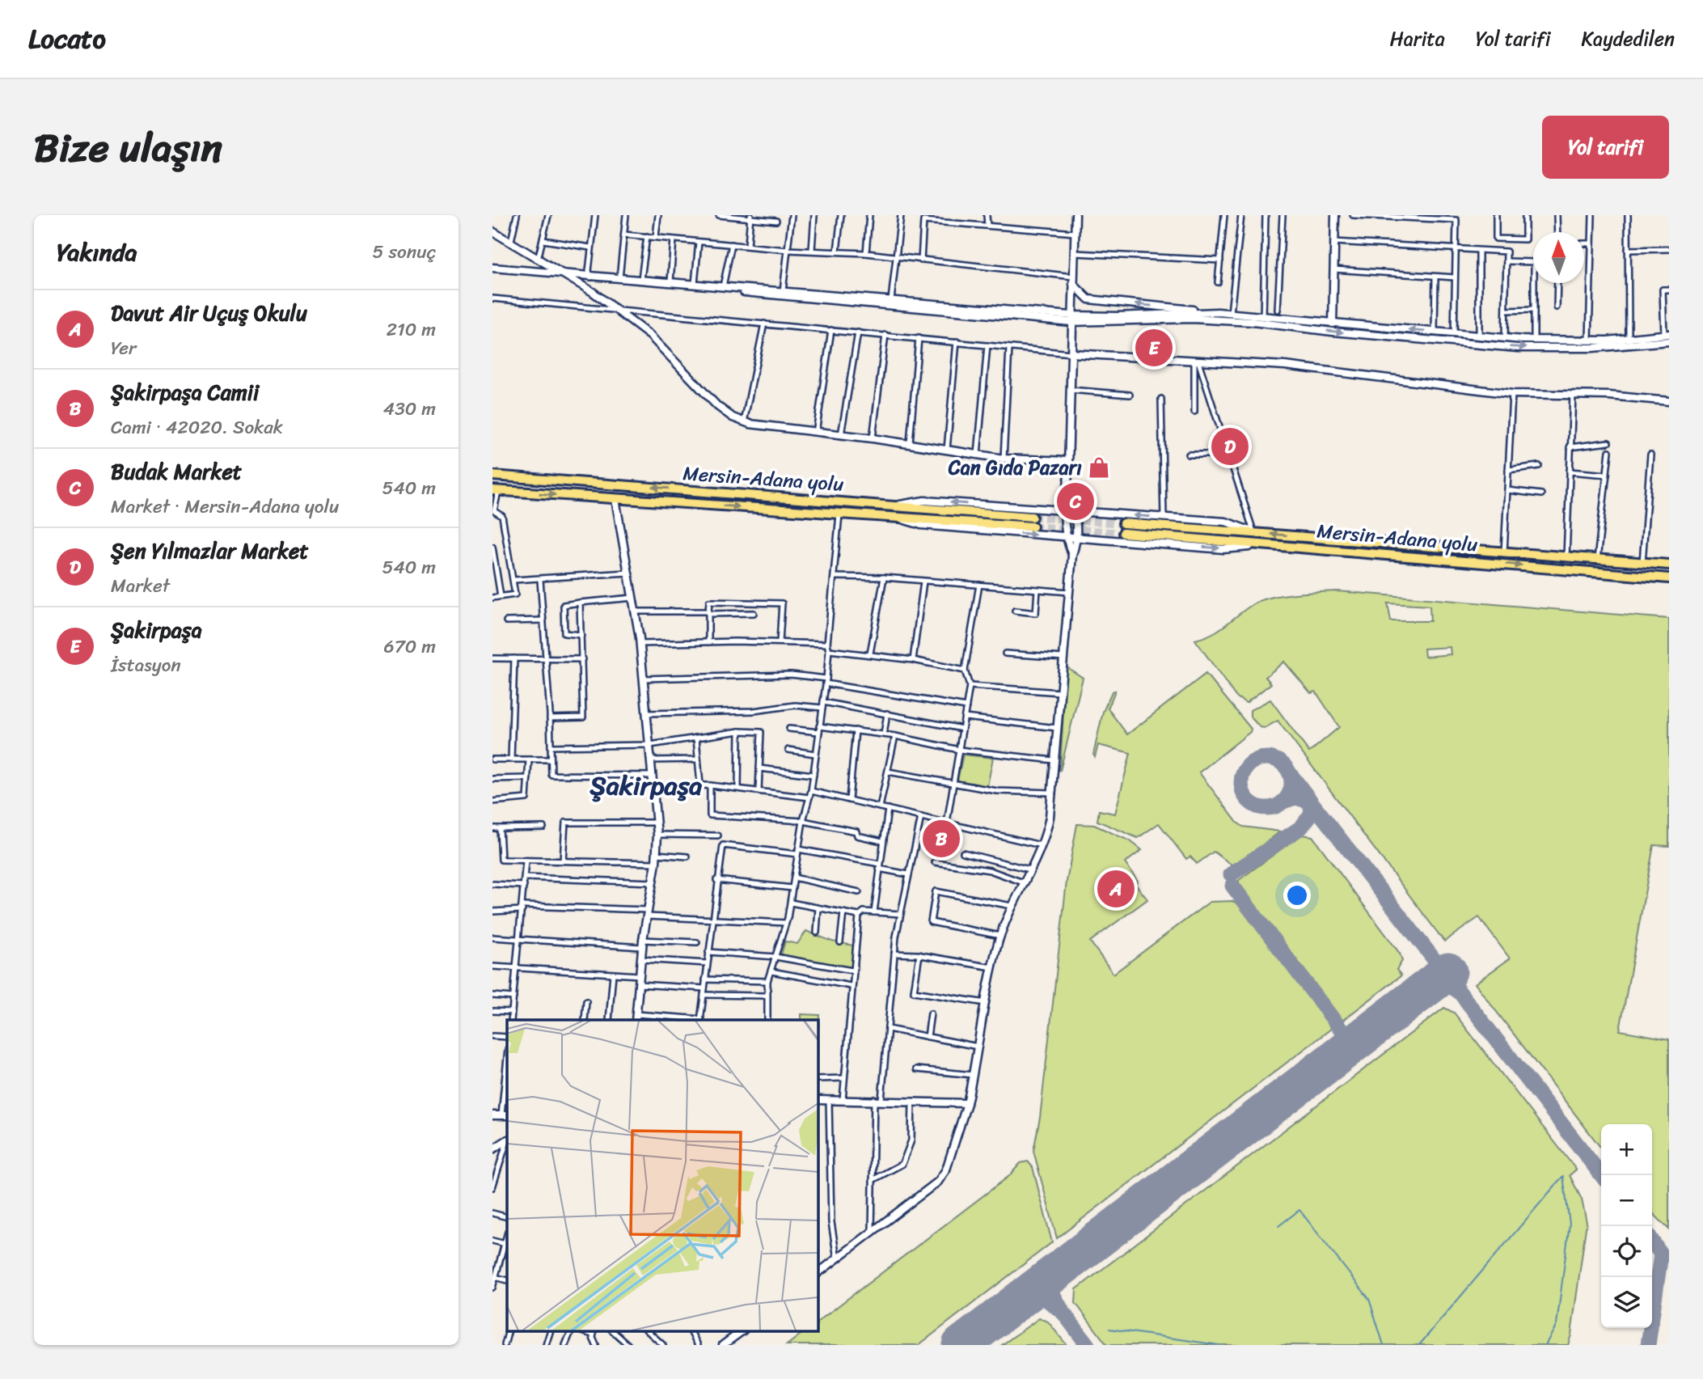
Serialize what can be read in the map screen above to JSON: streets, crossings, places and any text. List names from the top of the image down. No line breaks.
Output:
{"streets":{"highway":["Mersin-Adana yolu"]},"districts":["Şakirpaşa"],"places":{"shop":["Can Gıda Pazarı"]},"north":"top","page":{"header":"Locato","nav":["Harita","Yol tarifi","Kaydedilen"],"title":"Bize ulaşın","buttons":"Yol tarifi","heading":["Yakında","5 sonuç"],"list":[{"mark":"A","name":"Davut Air Uçuş Okulu","note":"Yer","value":"210 m"},{"mark":"B","name":"Şakirpaşa Camii","note":"Cami · 42020. Sokak","value":"430 m"},{"mark":"C","name":"Budak Market","note":"Market · Mersin-Adana yolu","value":"540 m"},{"mark":"D","name":"Şen Yılmazlar Market","note":"Market","value":"540 m"},{"mark":"E","name":"Şakirpaşa","note":"İstasyon","value":"670 m"}],"pins":["E","D","C","B","A"],"map_buttons":["+","−"]}}
